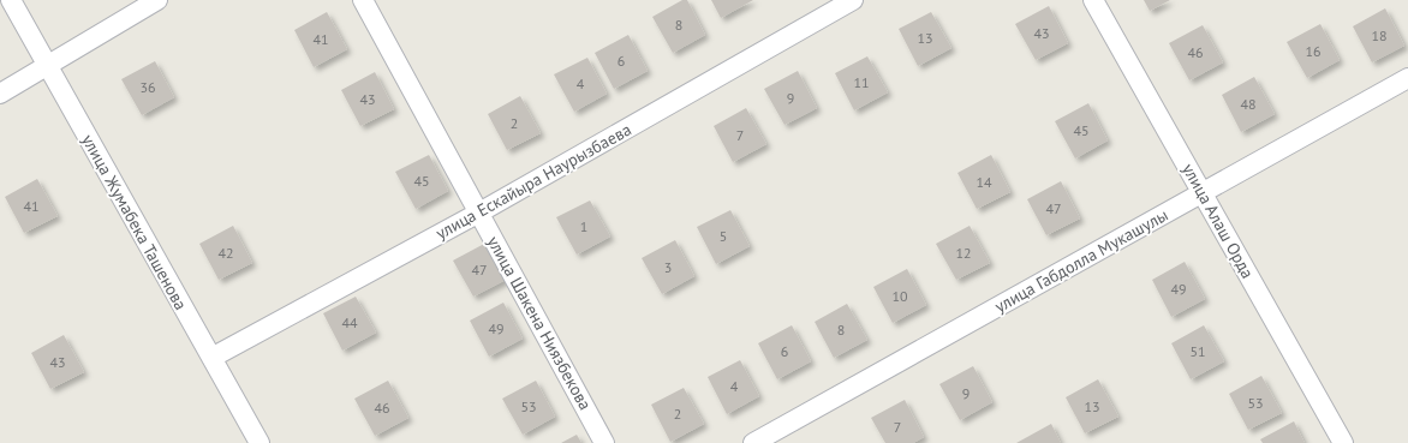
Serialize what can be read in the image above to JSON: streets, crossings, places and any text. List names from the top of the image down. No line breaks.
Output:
{"streets":{"street":["улица Ескайыра Наурызбаева","улица Алаш Орда","улица Жумабека Ташенова","улица Габдолла Мукашулы","улица Шакена Ниязбекова"]},"crossings":[["улица Ескайыра Наурызбаева","улица Жумабека Ташенова"],["улица Ескайыра Наурызбаева","улица Шакена Ниязбекова"],["улица Алаш Орда","улица Габдолла Мукашулы"]],"house_numbers":["8","43","18","13","41","16","46","6","11","4","36","9","43","48","2","45","7","45","14","41","47","1","5","42","12","3","47","49","10","44","49","8","6","51","43","4","9","53","53","13","46","2","7"]}
